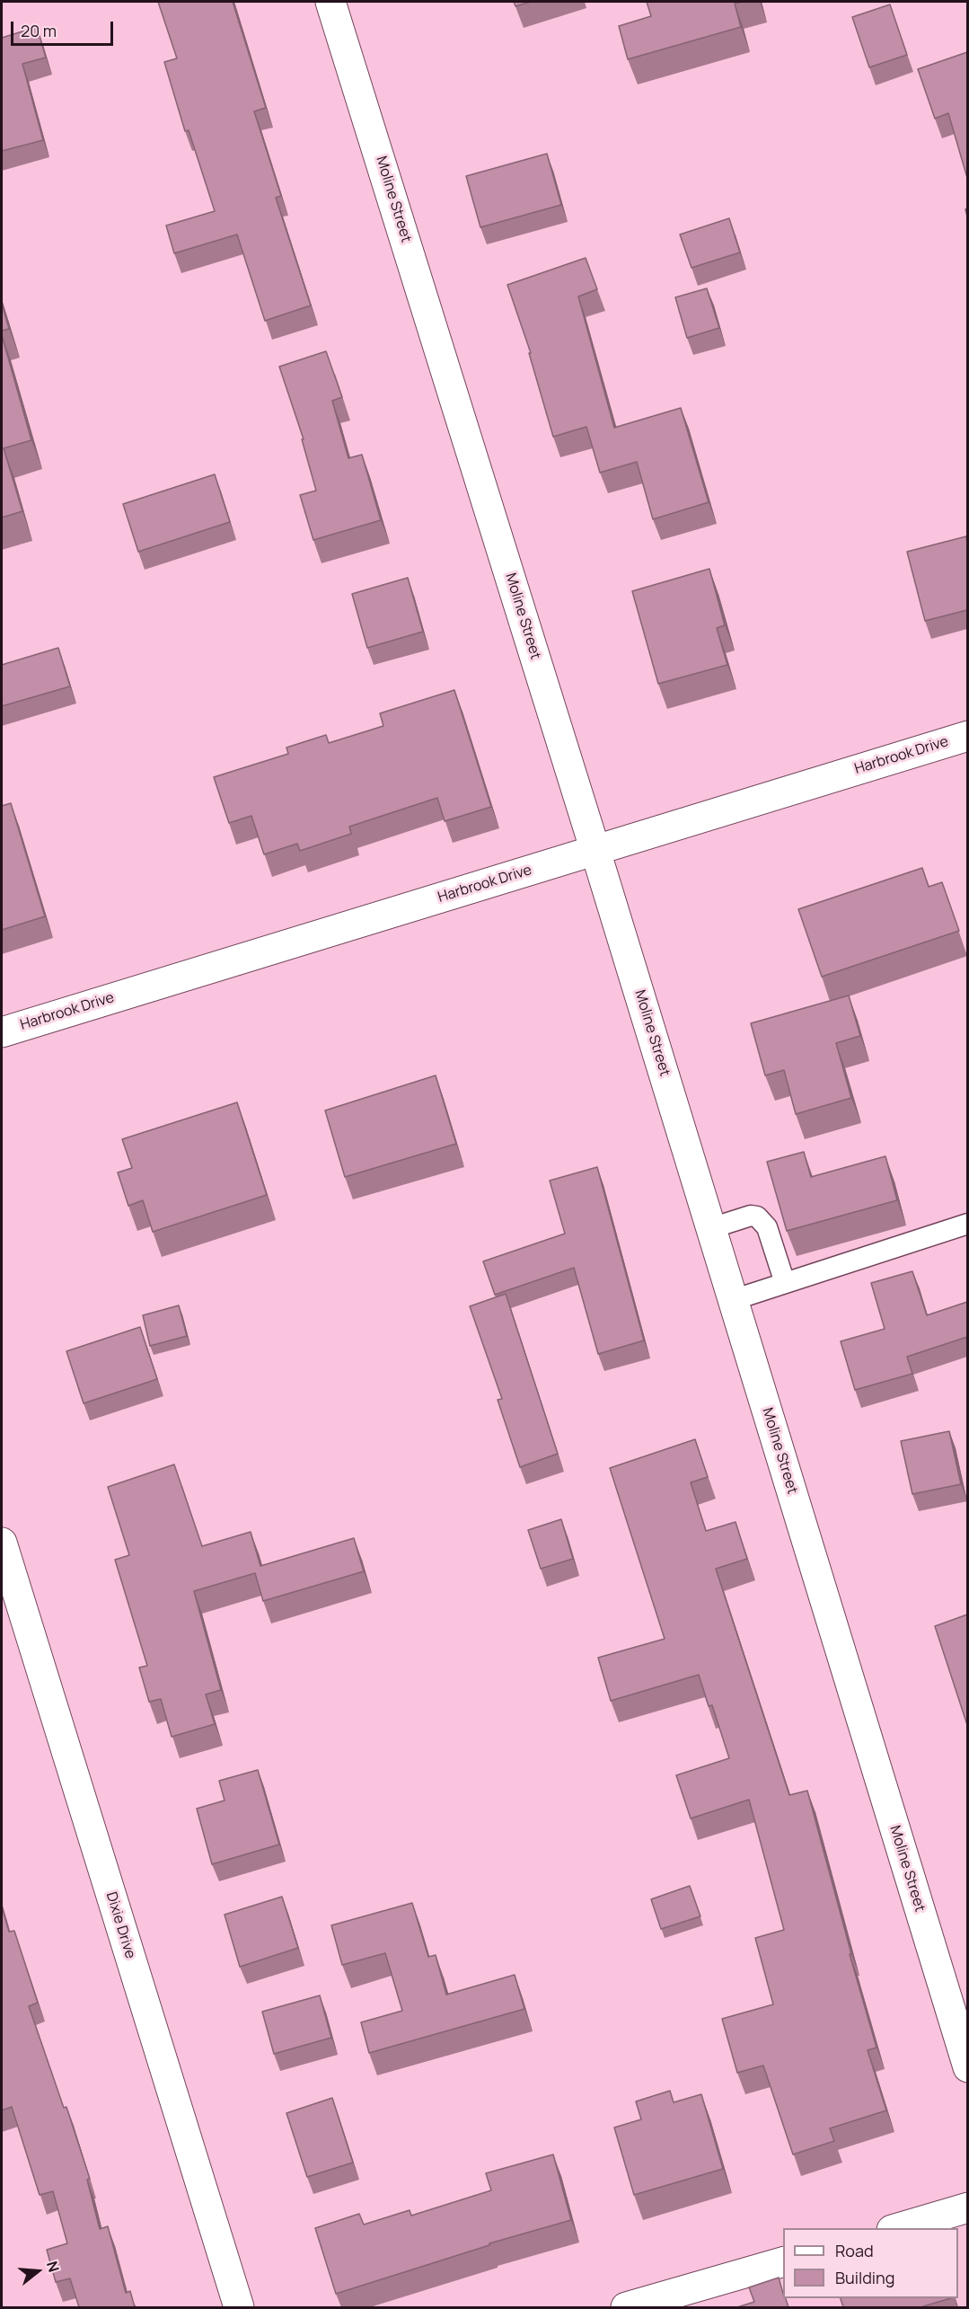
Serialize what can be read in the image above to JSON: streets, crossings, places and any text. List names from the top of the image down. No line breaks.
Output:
{"streets":{"street":["Moline Street","Harbrook Drive","Dixie Drive"]},"crossings":[["Moline Street","Harbrook Drive"]],"legend":["Road","Building"],"scale_bar":"20 m","north":"right"}
